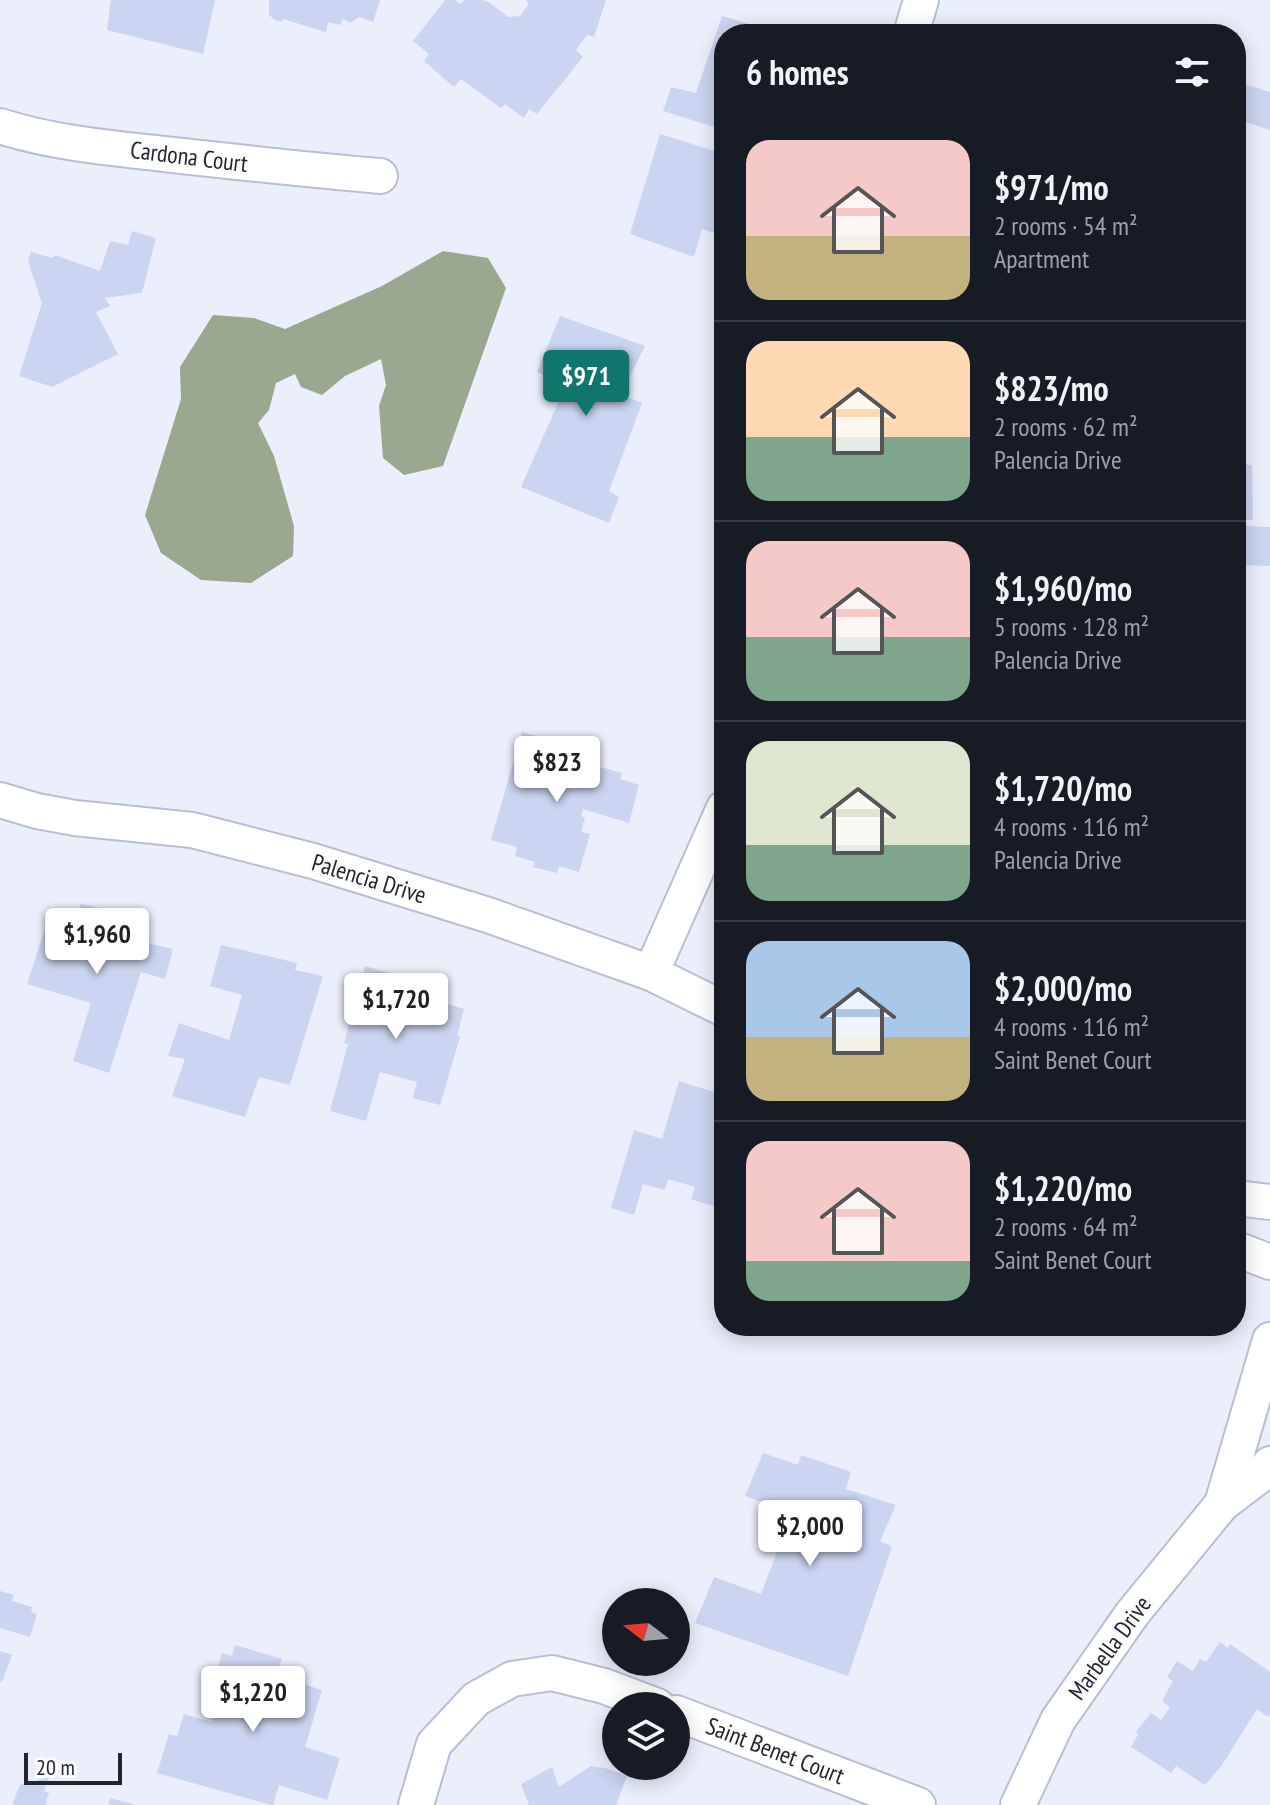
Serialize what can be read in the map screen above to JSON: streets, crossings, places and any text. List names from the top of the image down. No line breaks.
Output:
{"streets":{"street":["Cardona Court","Palencia Drive","Marbella Drive","Saint Benet Court"]},"scale_bar":"20 m","north":"left","page":{"heading":"6 homes","list":[{"name":"$971/mo","note":"2 rooms · 54 m² · Apartment"},{"name":"$823/mo","note":"2 rooms · 62 m² · Palencia Drive"},{"name":"$1,960/mo","note":"5 rooms · 128 m² · Palencia Drive"},{"name":"$1,720/mo","note":"4 rooms · 116 m² · Palencia Drive"},{"name":"$2,000/mo","note":"4 rooms · 116 m² · Saint Benet Court"},{"name":"$1,220/mo","note":"2 rooms · 64 m² · Saint Benet Court"}],"price":["$971","$823","$1,960","$1,720","$2,000","$1,220"],"scale":"20 m"}}
